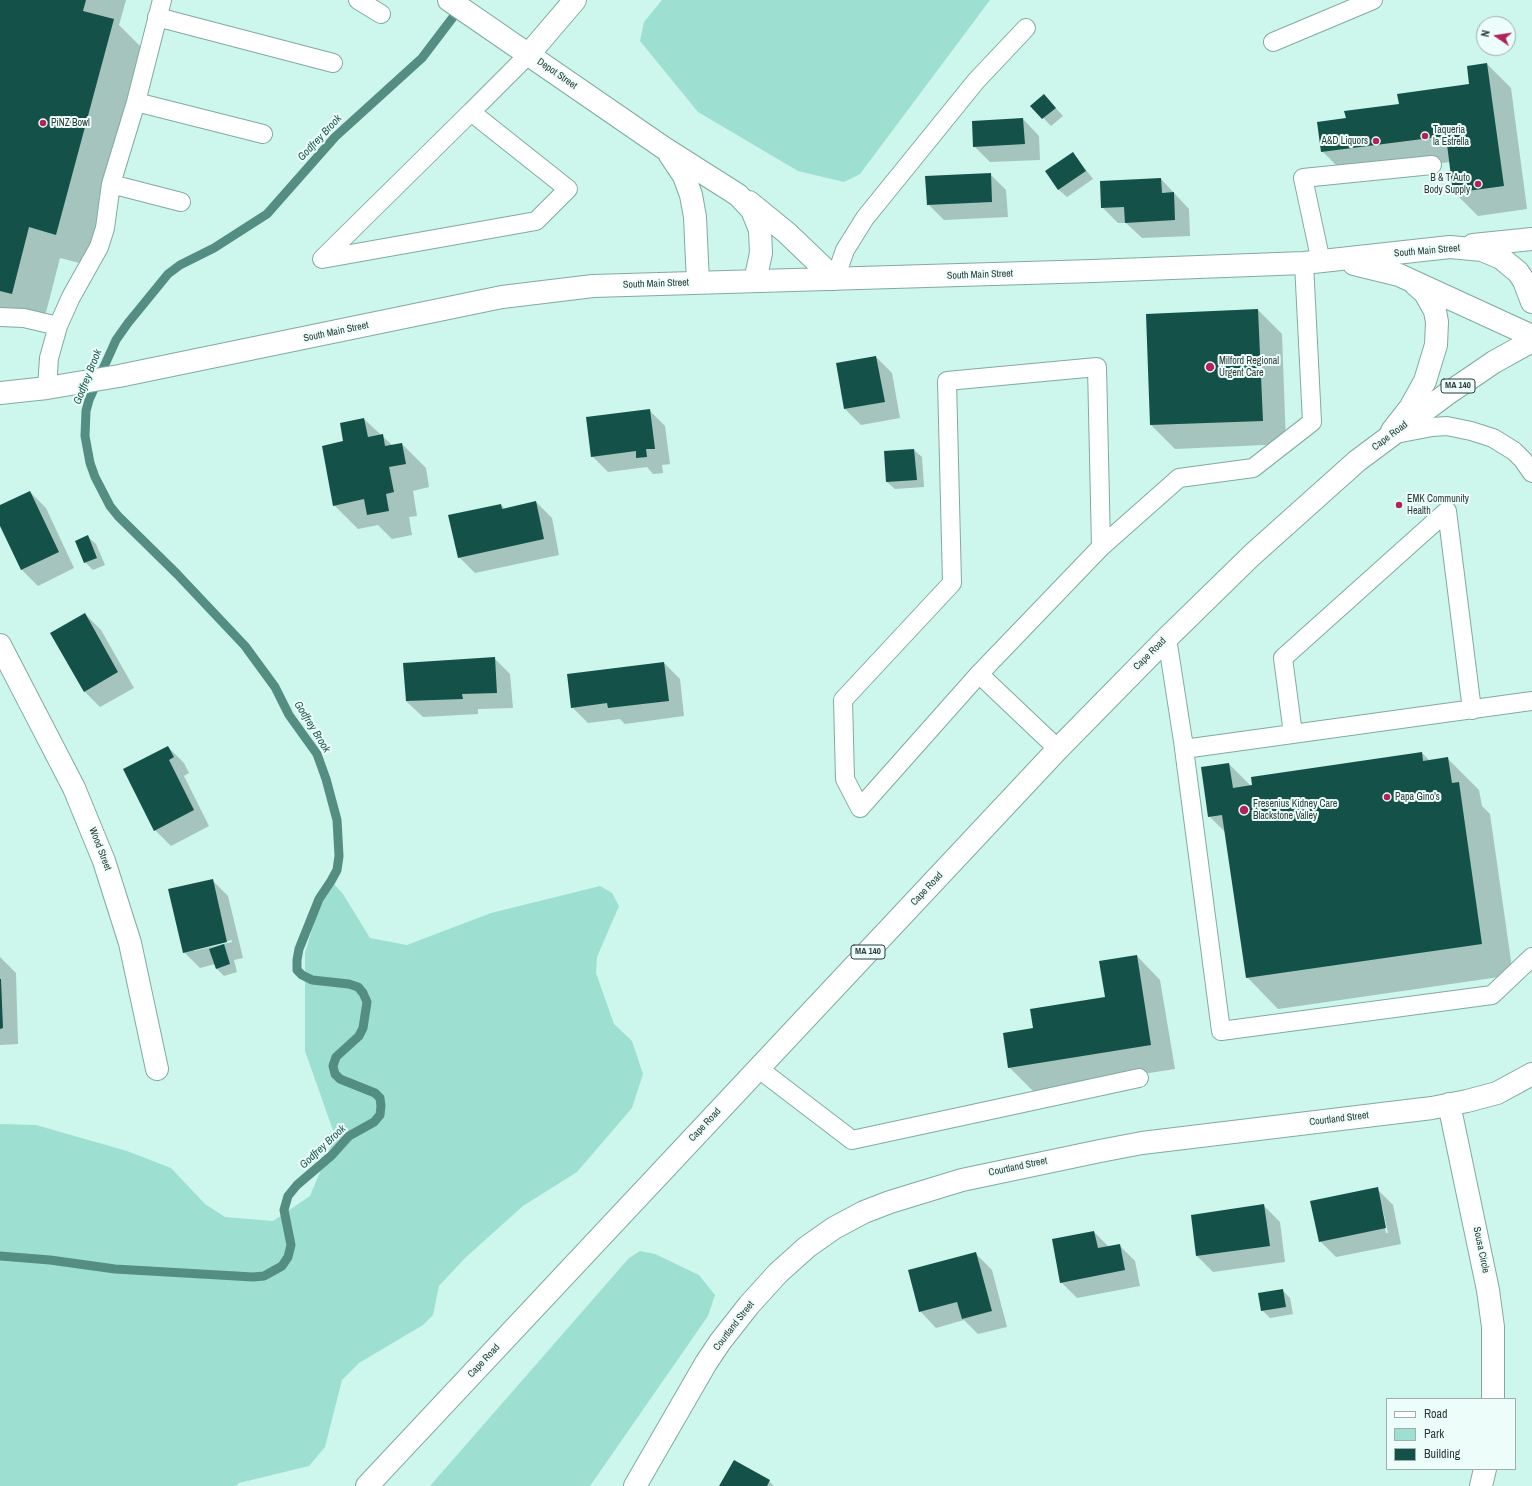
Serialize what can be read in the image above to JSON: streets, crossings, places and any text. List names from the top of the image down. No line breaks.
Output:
{"streets":{"main road":["Depot Street","South Main Street","MA 140","Cape Road","Wood Street","Courtland Street","Sousa Circle"]},"crossings":[["Depot Street","South Main Street"],["Courtland Street","Sousa Circle"]],"water":["Godfrey Brook"],"places":["PiNZ Bowl","Taqueria la Estrella","A&D Liquors","B & T Auto Body Supply","Milford Regional Urgent Care","EMK Community Health","Papa Gino's","Fresenius Kidney Care Blackstone Valley"],"legend":["Road","Park","Building"],"north":"left"}
